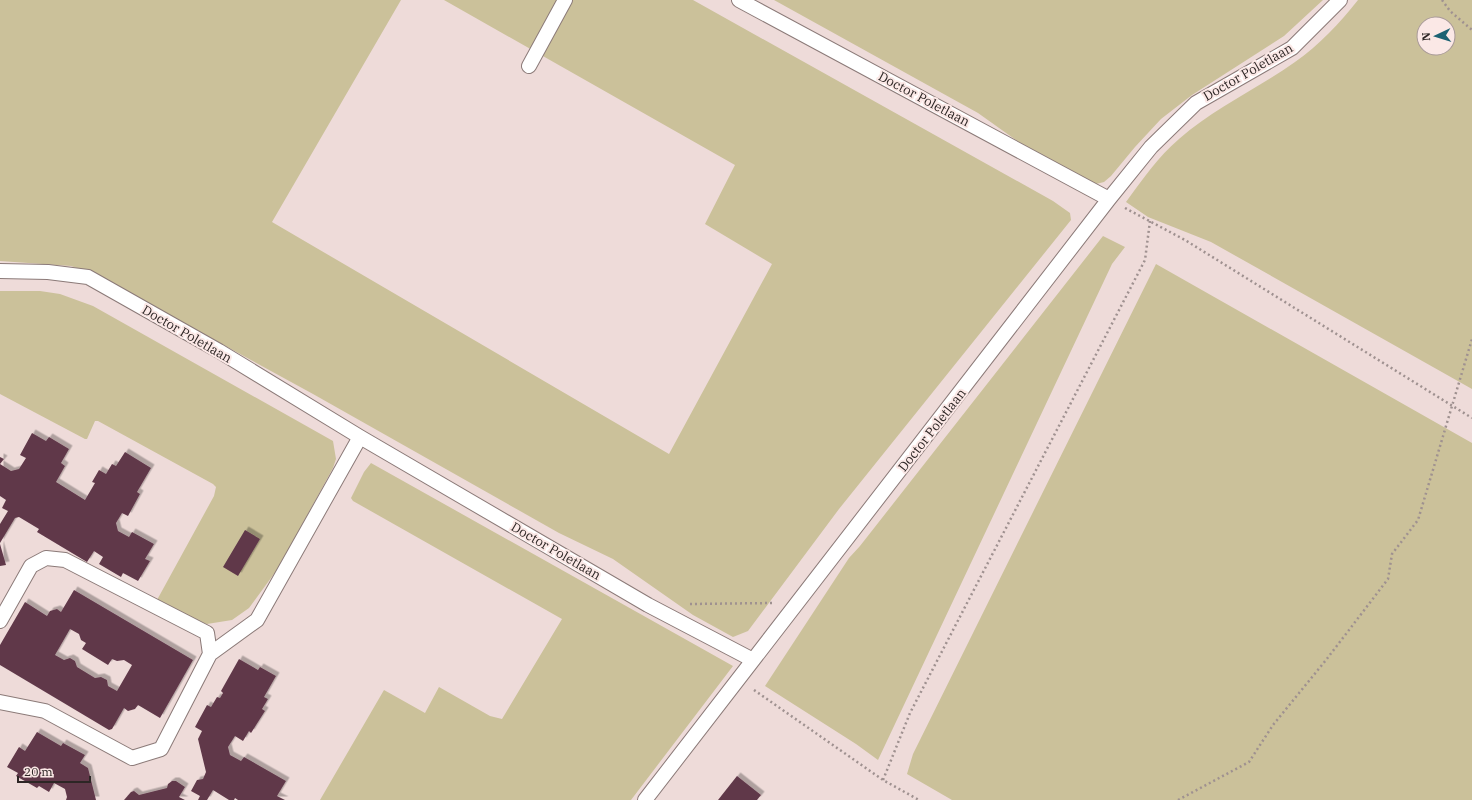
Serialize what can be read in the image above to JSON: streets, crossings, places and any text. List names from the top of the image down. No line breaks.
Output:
{"streets":{"lane":["Doctor Poletlaan"]},"scale_bar":"20 m","north":"left"}
